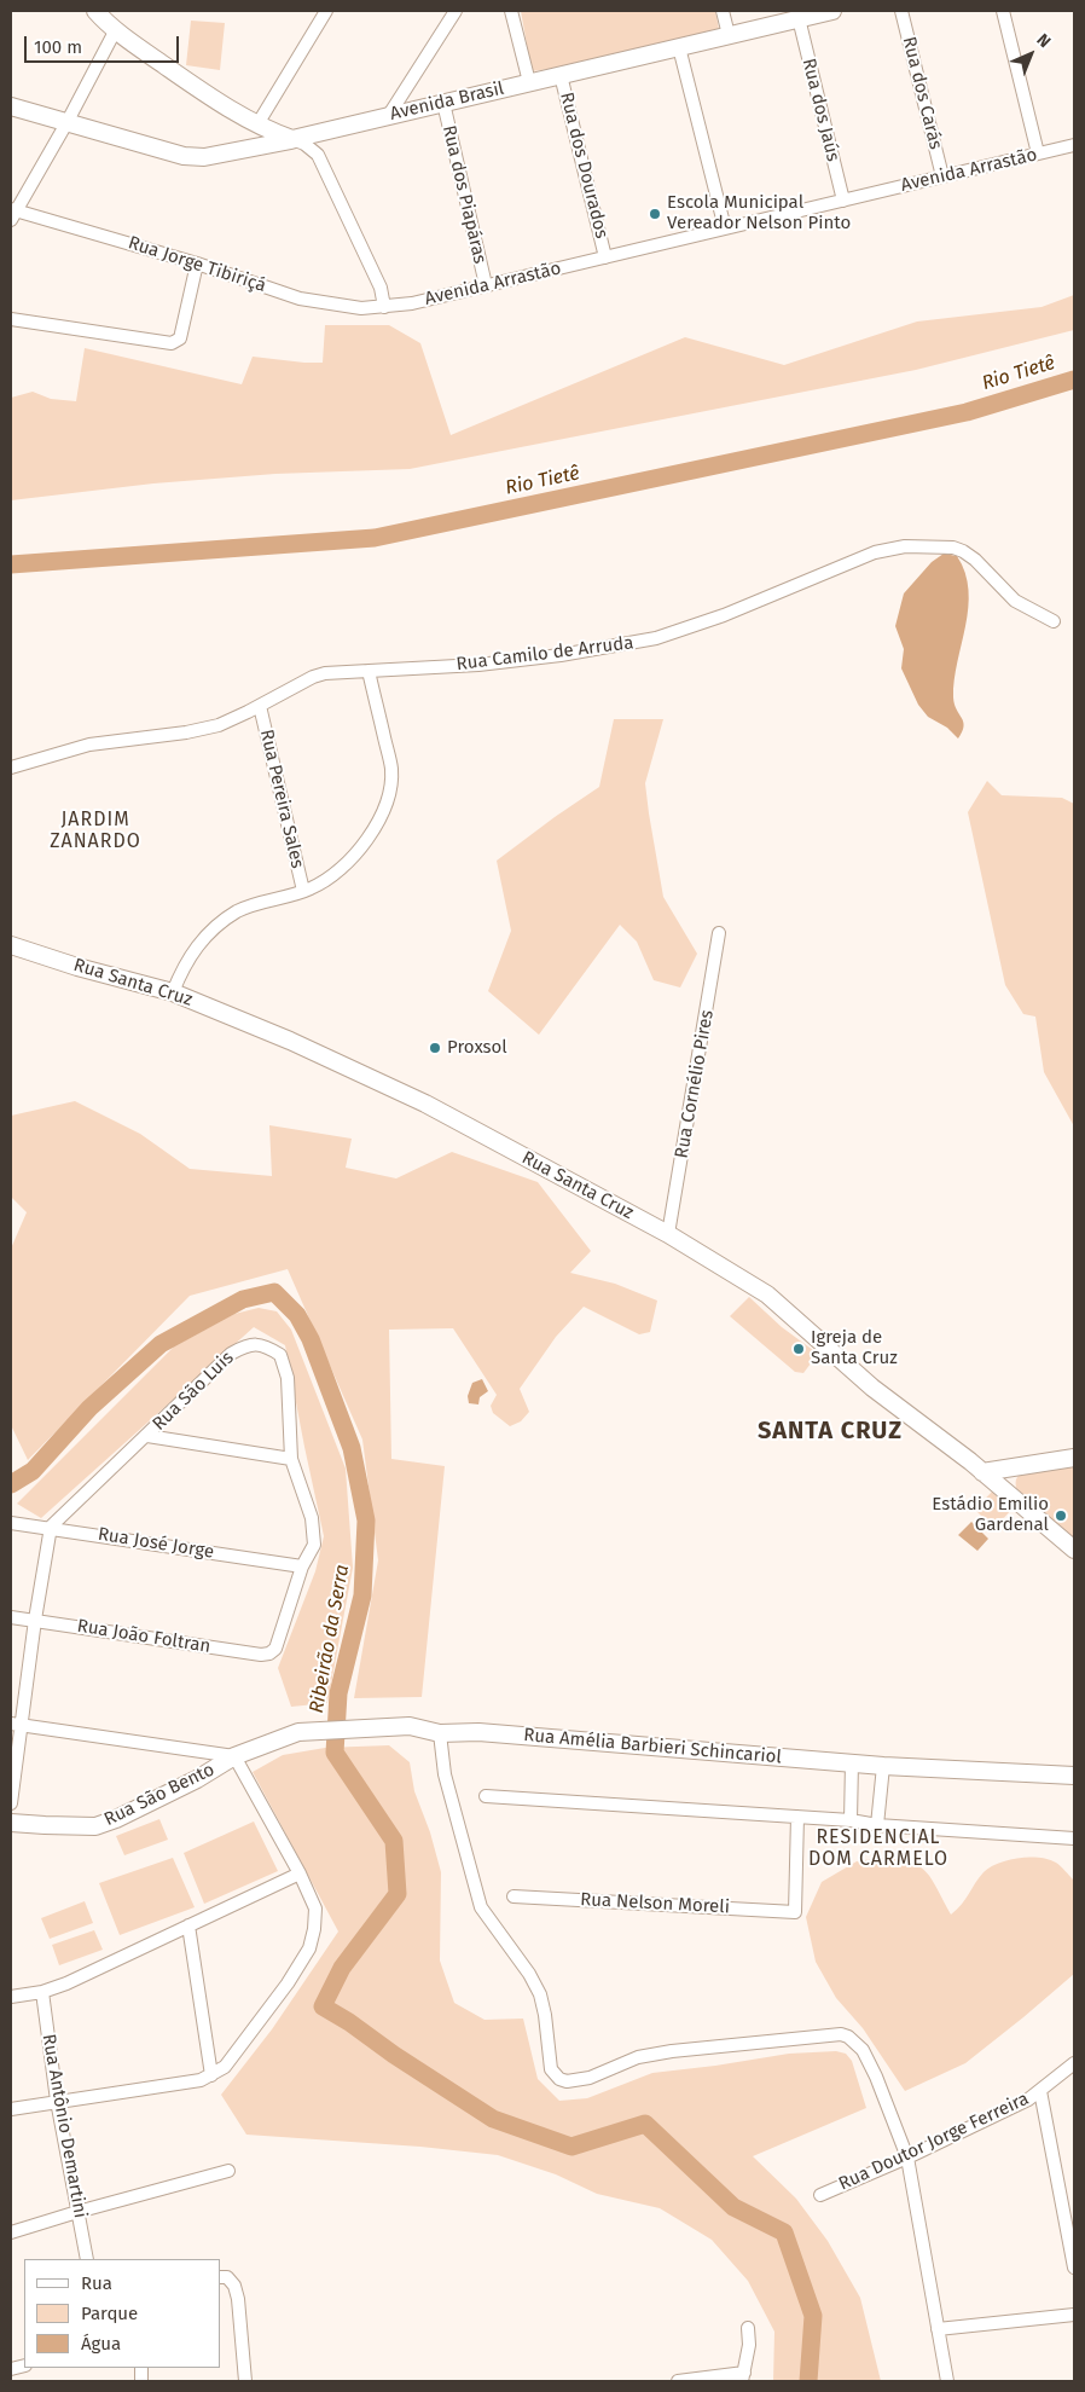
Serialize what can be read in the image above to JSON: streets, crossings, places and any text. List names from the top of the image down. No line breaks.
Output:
{"streets":{"street":["Rua dos Carás","Avenida Brasil","Rua dos Jaús","Rua dos Dourados","Avenida Arrastão","Rua dos Piapáras","Rua Jorge Tibiriçá","Rua Camilo de Arruda","Rua Pereira Sales","Rua Santa Cruz","Rua Cornélio Pires","Rua São Luis","Rua José Jorge","Rua João Foltran","Rua Amélia Barbieri Schincariol","Rua São Bento","Rua Nelson Moreli","Rua Antônio Demartini","Rua Doutor Jorge Ferreira"]},"crossings":[["Rua dos Carás","Avenida Arrastão"],["Avenida Brasil","Rua dos Jaús"],["Avenida Brasil","Rua dos Dourados"],["Avenida Brasil","Rua dos Piapáras"],["Rua dos Jaús","Avenida Arrastão"],["Rua dos Dourados","Avenida Arrastão"],["Avenida Arrastão","Rua dos Piapáras"],["Avenida Arrastão","Rua Jorge Tibiriçá"],["Rua Camilo de Arruda","Rua Pereira Sales"],["Rua Santa Cruz","Rua Cornélio Pires"],["Rua São Luis","Rua José Jorge"],["Rua São Luis","Rua João Foltran"],["Rua Amélia Barbieri Schincariol","Rua São Bento"]],"districts":["JARDIM ZANARDO","SANTA CRUZ","RESIDENCIAL DOM CARMELO"],"water":["Rio Tietê","Ribeirão da Serra"],"places":["Escola Municipal Vereador Nelson Pinto","Proxsol","Igreja de Santa Cruz","Estádio Emilio Gardenal"],"legend":["Rua","Parque","Água"],"scale_bar":"100 m","north":"top right"}
